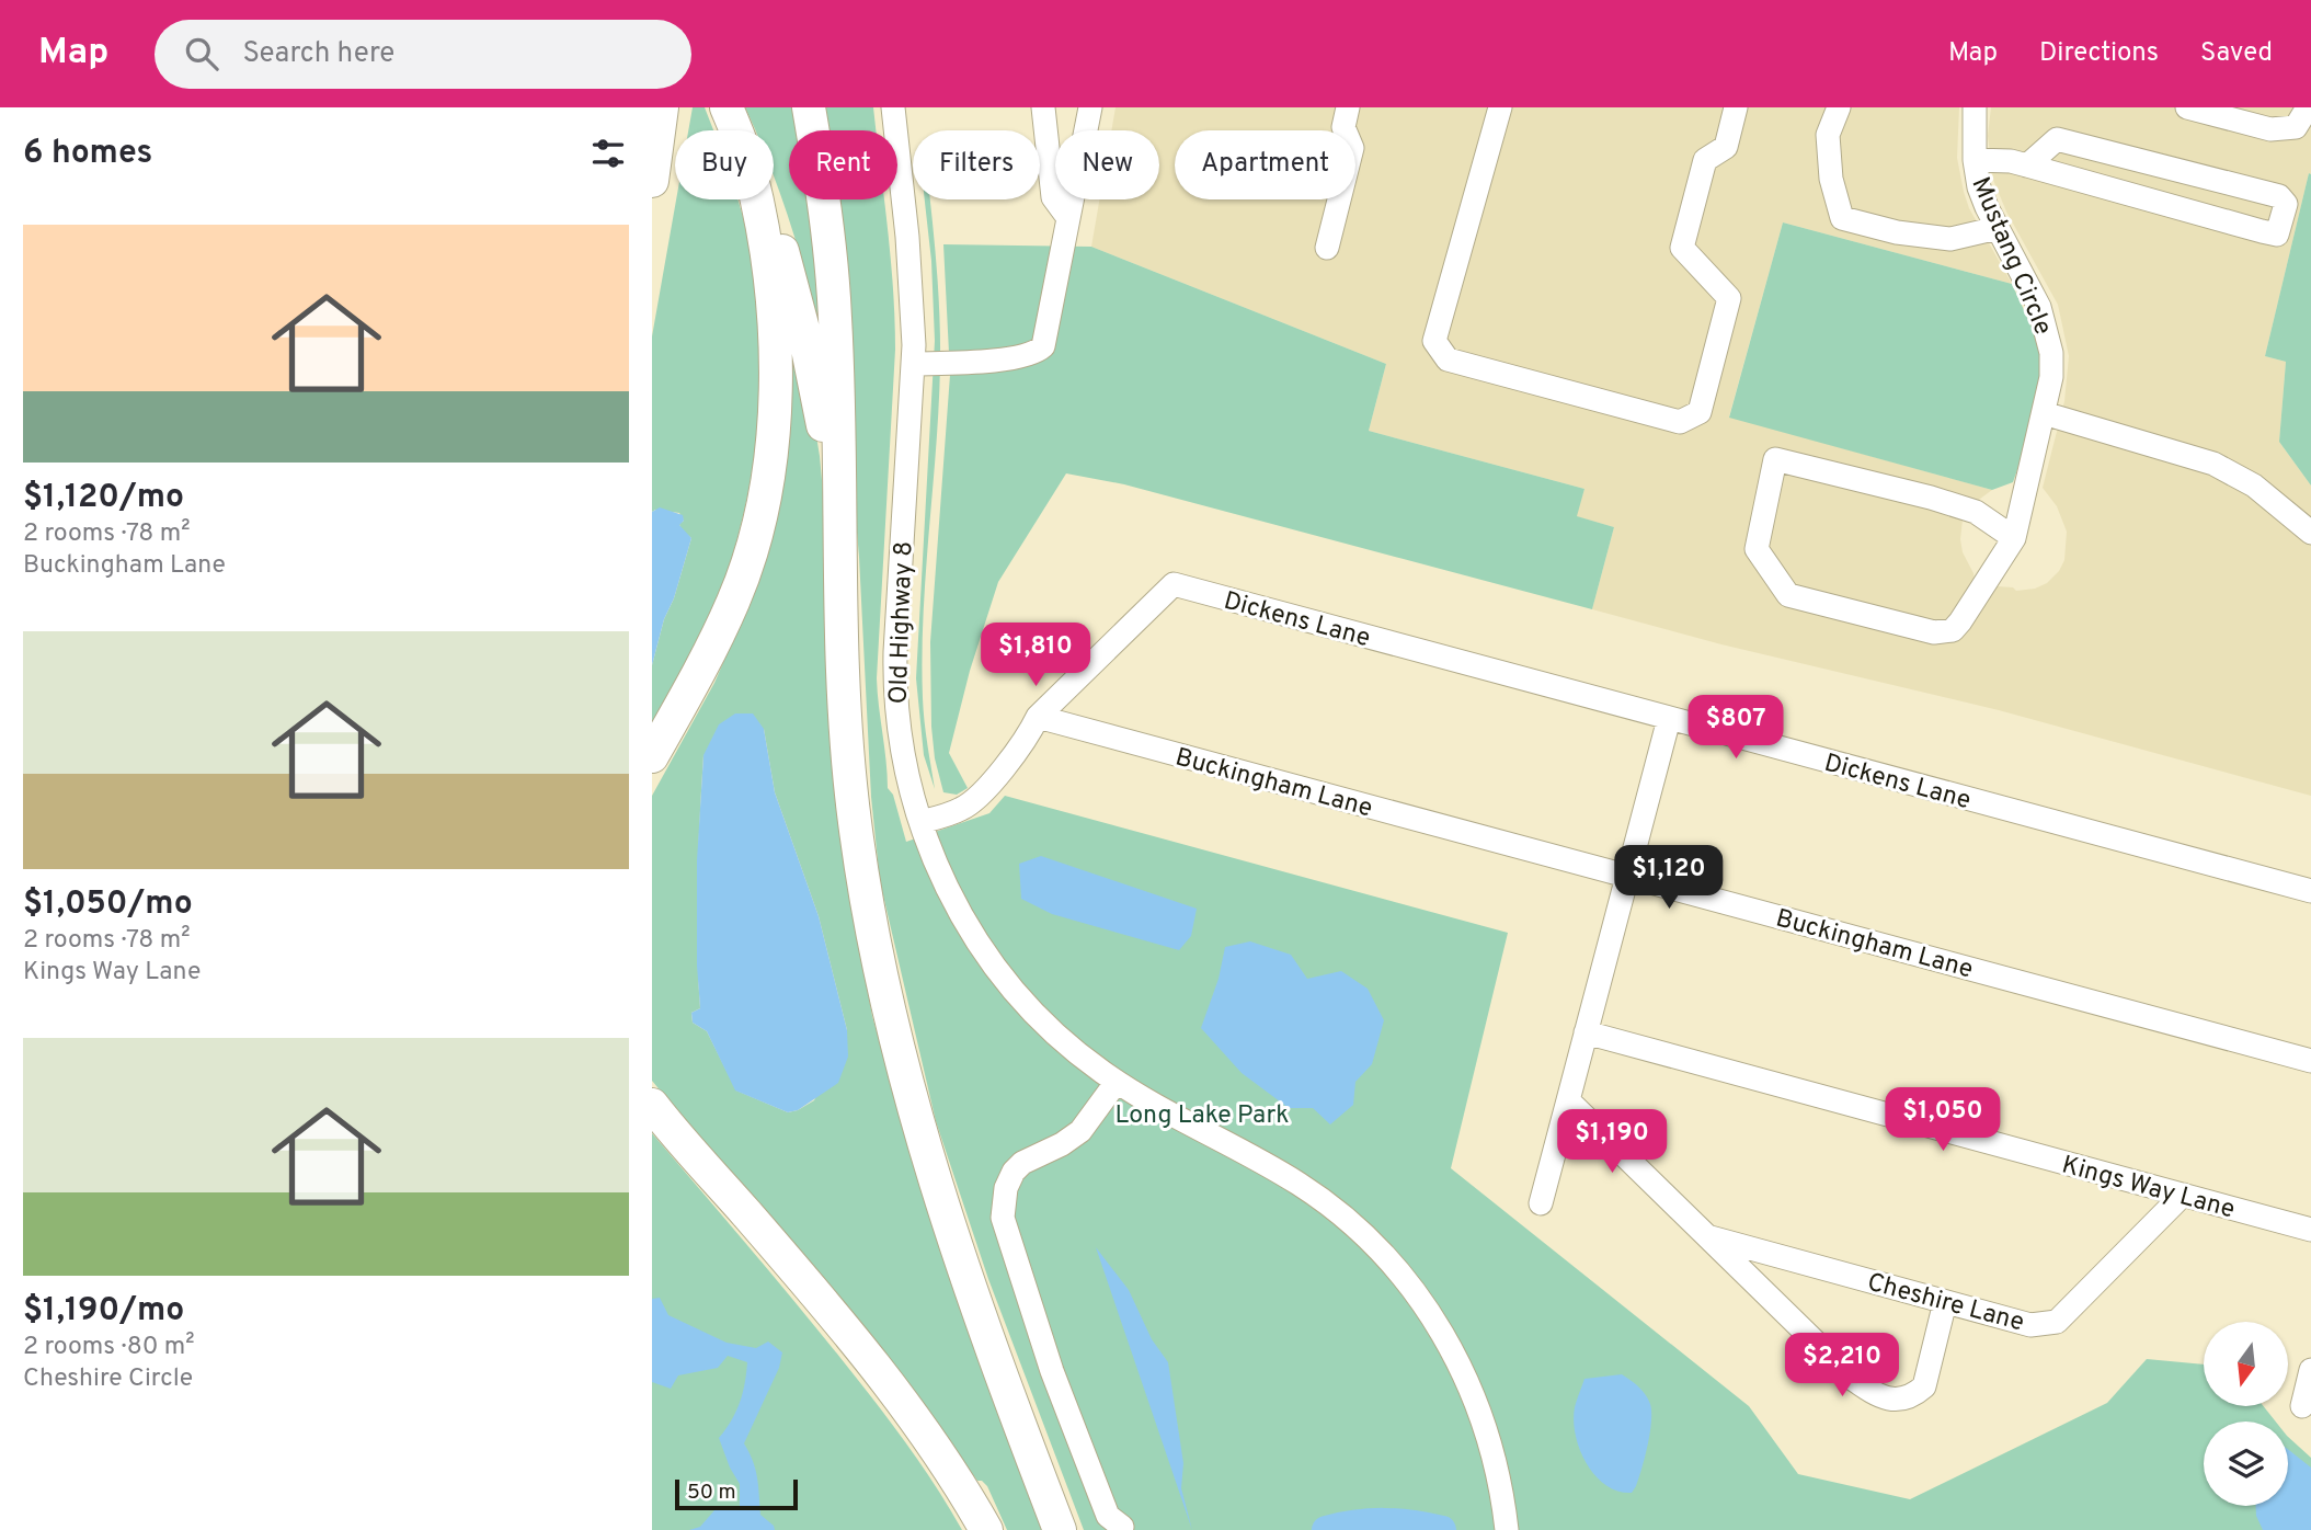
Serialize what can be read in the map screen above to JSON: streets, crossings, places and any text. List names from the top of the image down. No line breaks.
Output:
{"streets":{"street":["Mustang Circle","Dickens Lane","Old Highway 8","Buckingham Lane","Kings Way Lane","Cheshire Lane"]},"crossings":[["Dickens Lane","Buckingham Lane"],["Kings Way Lane","Cheshire Lane"]],"parks":["Long Lake Park"],"scale_bar":"50 m","north":"bottom","page":{"header":"Map","search":"Search here","nav":["Map","Directions","Saved"],"heading":"6 homes","chip":["Buy","Rent","Filters","New","Apartment"],"list":[{"name":"$1,120/mo","note":"2 rooms · 78 m² · Buckingham Lane"},{"name":"$1,050/mo","note":"2 rooms · 78 m² · Kings Way Lane"},{"name":"$1,190/mo","note":"2 rooms · 80 m² · Cheshire Circle"}],"price":["$1,810","$807","$1,120","$1,050","$1,190","$2,210"],"scale":"50 m"}}
